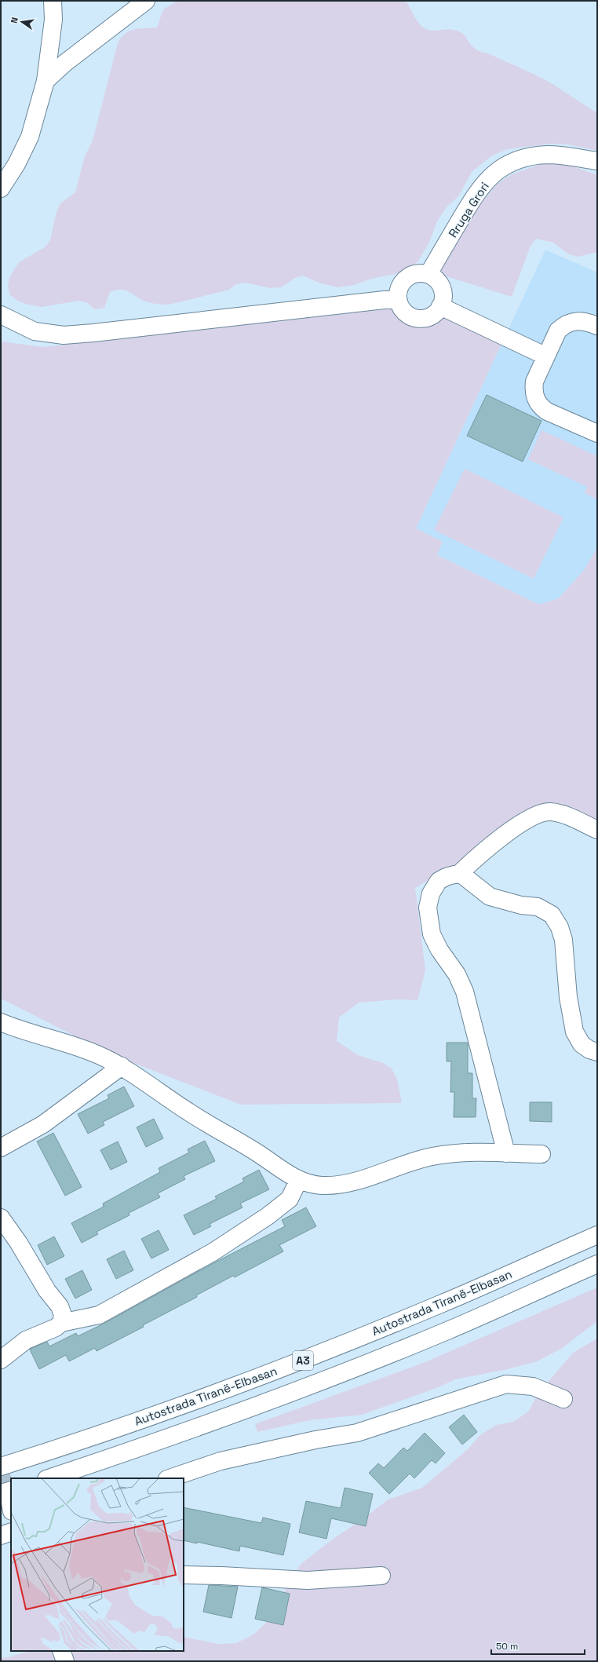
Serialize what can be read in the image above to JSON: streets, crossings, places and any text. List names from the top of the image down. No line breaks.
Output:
{"streets":{"main road":["Rruga Grori","Autostrada Tiranë-Elbasan","A3"]},"scale_bar":"50 m","north":"left"}
